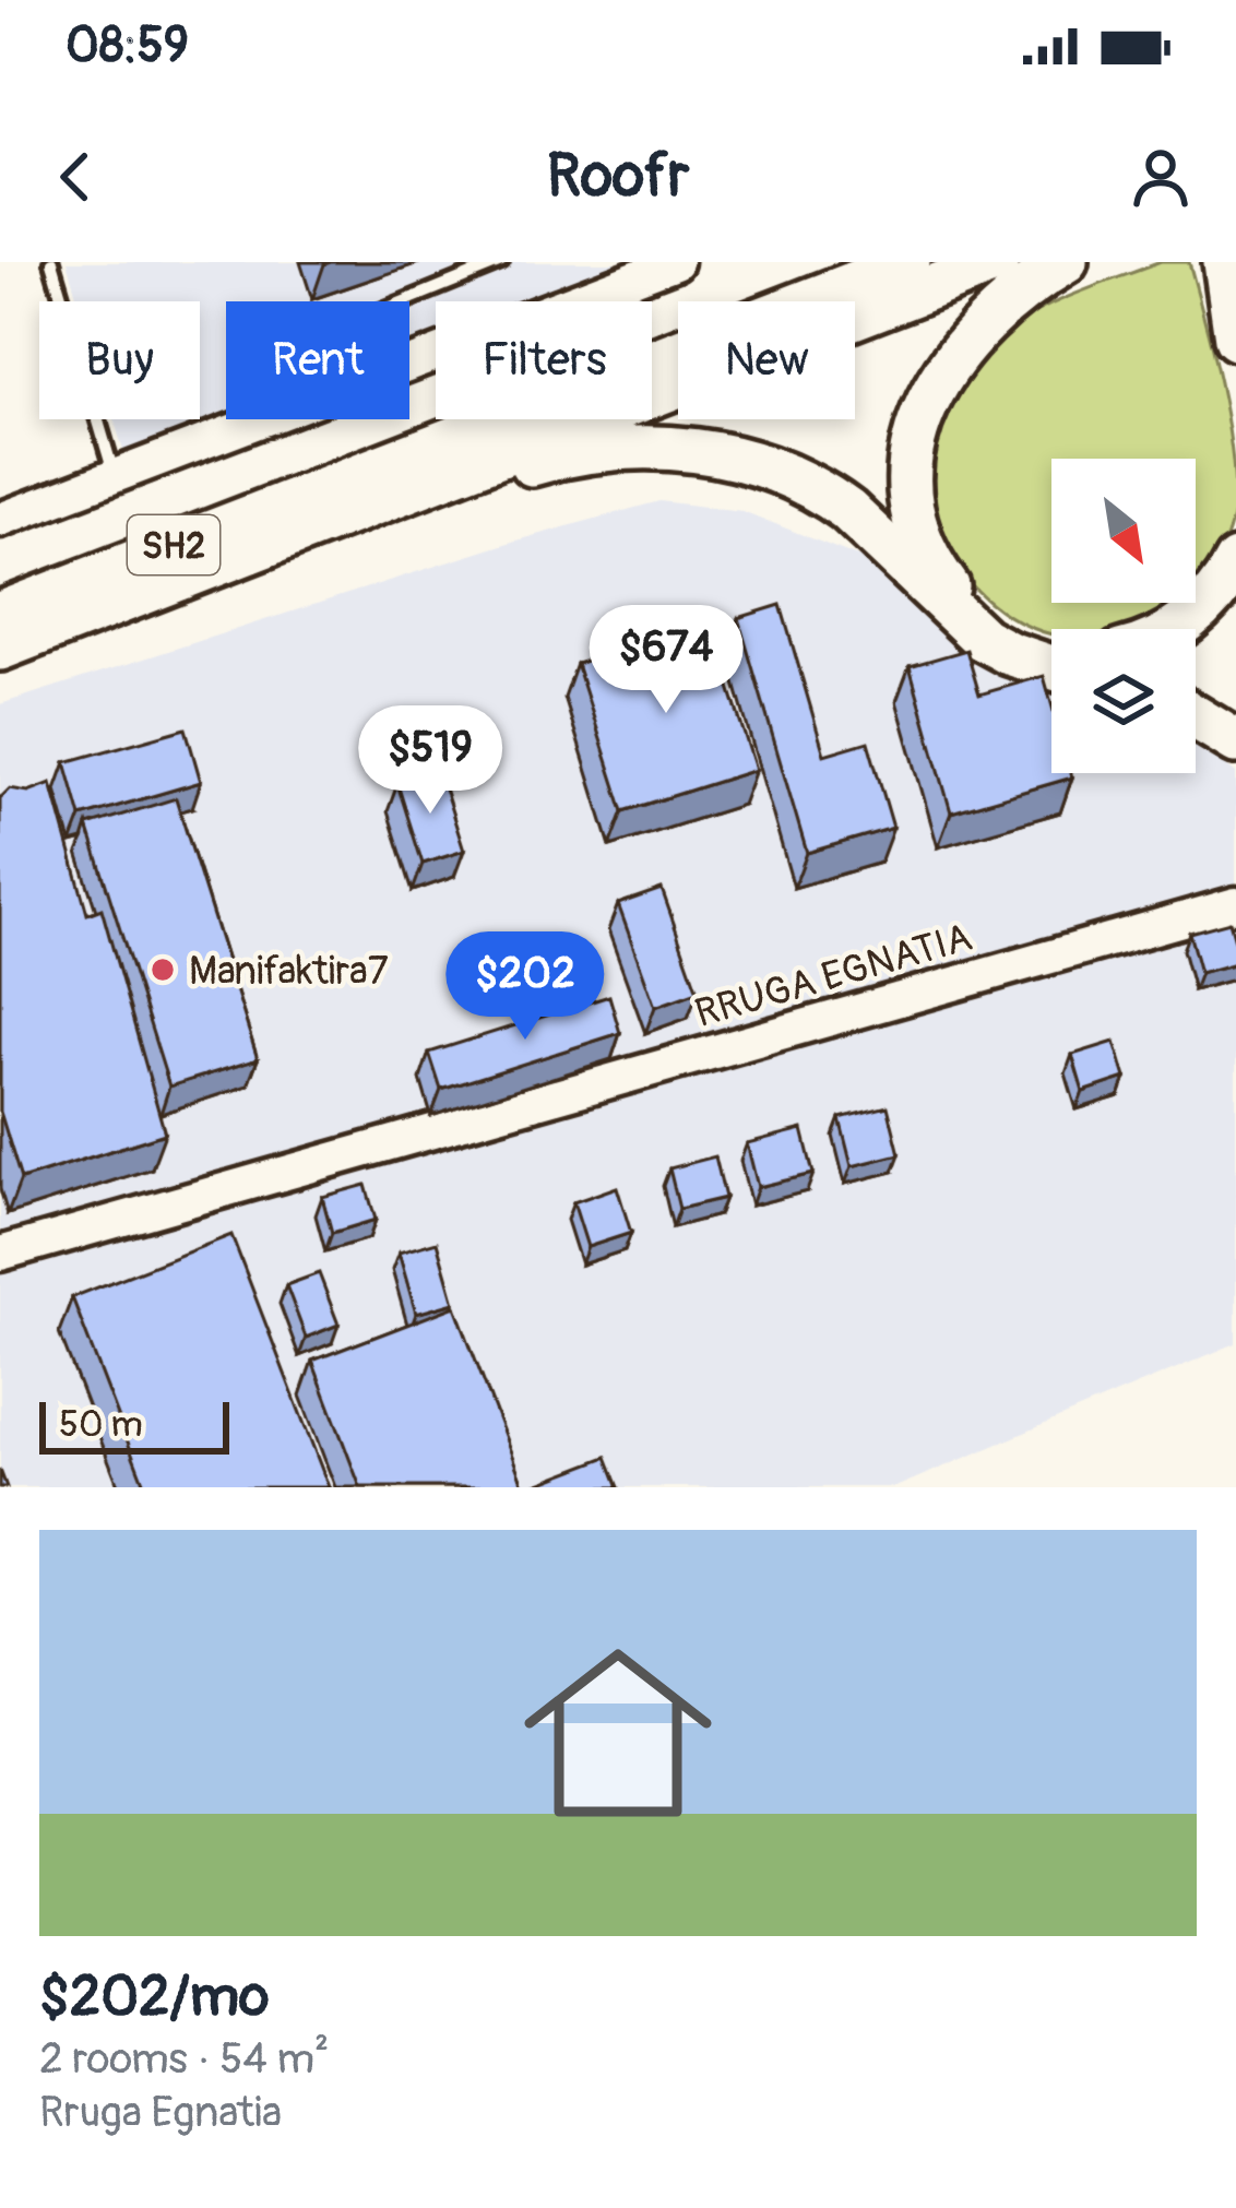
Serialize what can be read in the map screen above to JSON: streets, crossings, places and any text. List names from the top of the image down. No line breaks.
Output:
{"streets":{"highway":["SH2"],"main road":["RRUGA EGNATIA"]},"places":["Manifaktira7"],"scale_bar":"50 m","north":"bottom right","page":{"status":"08:59","header":"Roofr","chip":["Buy","Rent","Filters","New"],"price":["$674","$519","$202"],"scale":"50 m","list":[{"name":"$202/mo","note":"2 rooms · 54 m² · Rruga Egnatia"}]}}
